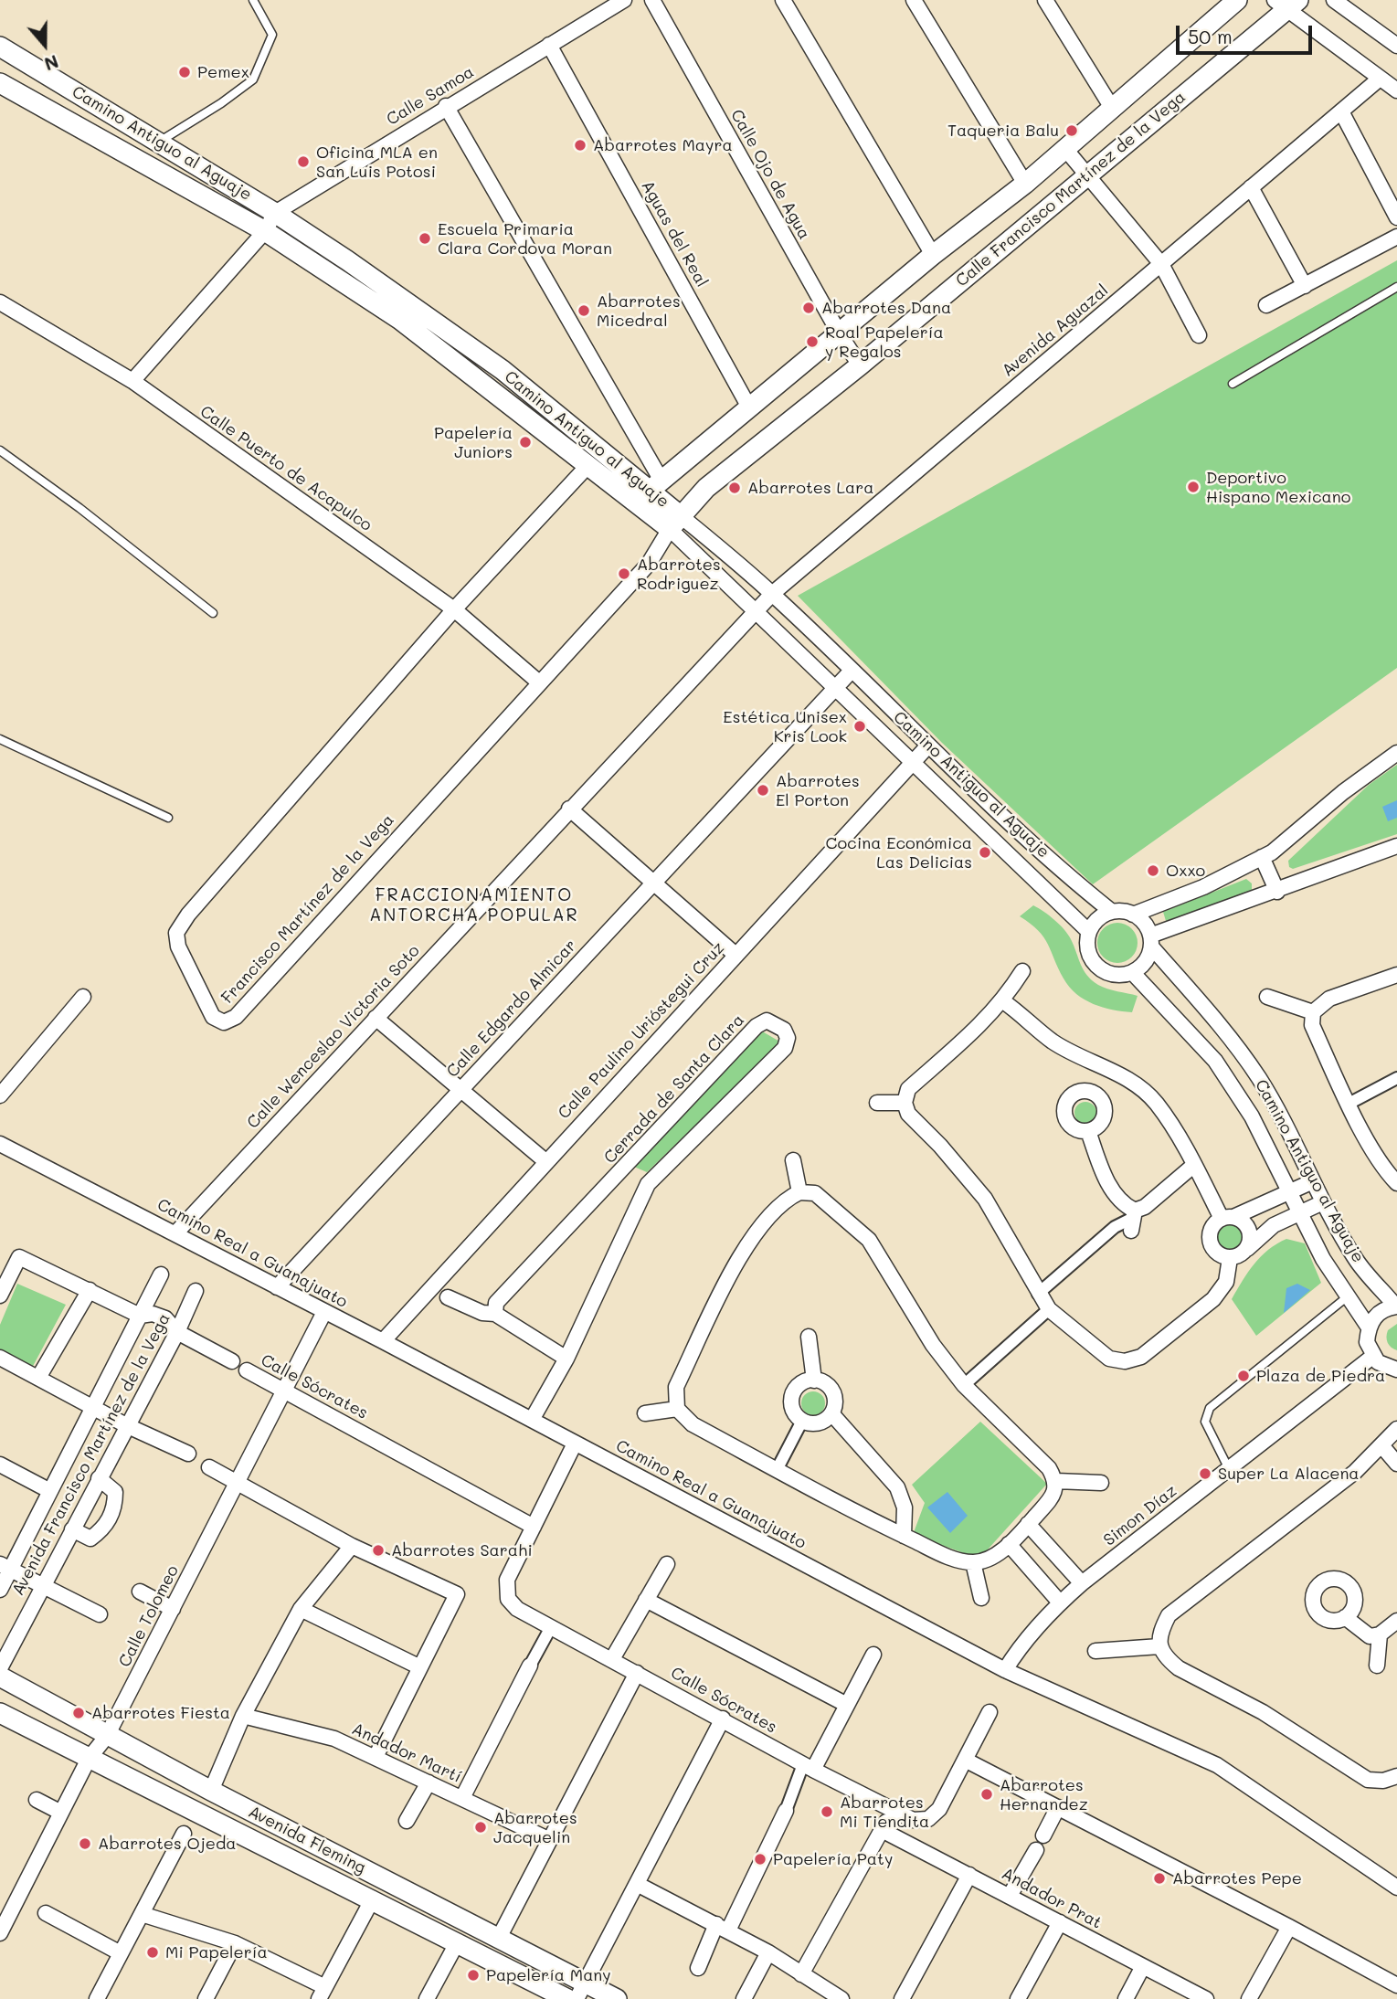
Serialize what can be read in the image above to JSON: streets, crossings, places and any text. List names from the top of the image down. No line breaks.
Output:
{"streets":{"street":["Calle Samoa","Camino Antiguo al Aguaje","Calle Ojo de Agua","Calle Francisco Martínez de la Vega","Aguas del Real","Avenida Aguazal","Calle Puerto de Acapulco","Francisco Martínez de la Vega","Calle Edgardo Almicar","Calle Paulino Urióstegui Cruz","Calle Wenceslao Victoria Soto","Cerrada de Santa Clara","Camino Real a Guanajuato","Calle Sócrates","Avenida Francisco Martínez de la Vega","Simon Díaz","Calle Tolomeo","Andador Martí","Avenida Fleming","Andador Prat"]},"crossings":[["Calle Samoa","Camino Antiguo al Aguaje"],["Calle Samoa","Aguas del Real"],["Calle Samoa","Calle Puerto de Acapulco"],["Camino Antiguo al Aguaje","Calle Francisco Martínez de la Vega"],["Camino Antiguo al Aguaje","Avenida Aguazal"],["Camino Antiguo al Aguaje","Francisco Martínez de la Vega"],["Camino Antiguo al Aguaje","Calle Edgardo Almicar"],["Camino Antiguo al Aguaje","Calle Paulino Urióstegui Cruz"],["Camino Antiguo al Aguaje","Calle Wenceslao Victoria Soto"],["Calle Ojo de Agua","Calle Francisco Martínez de la Vega"],["Calle Francisco Martínez de la Vega","Aguas del Real"],["Calle Francisco Martínez de la Vega","Francisco Martínez de la Vega"],["Avenida Aguazal","Calle Wenceslao Victoria Soto"],["Calle Puerto de Acapulco","Francisco Martínez de la Vega"],["Calle Edgardo Almicar","Camino Real a Guanajuato"],["Calle Paulino Urióstegui Cruz","Camino Real a Guanajuato"],["Calle Wenceslao Victoria Soto","Camino Real a Guanajuato"],["Cerrada de Santa Clara","Camino Real a Guanajuato"],["Camino Real a Guanajuato","Simon Díaz"],["Camino Real a Guanajuato","Calle Tolomeo"],["Calle Sócrates","Calle Tolomeo"],["Calle Tolomeo","Avenida Fleming"]],"districts":["FRACCIONAMIENTO ANTORCHA POPULAR"],"places":["Pemex","Taqueria Balu","Abarrotes Mayra","Oficina MLA en San Luis Potosi","Escuela Primaria Clara Cordova Moran","Abarrotes Dana","Abarrotes Micedral","Roal Papelería y Regalos","Papelería Juniors","Deportivo Hispano Mexicano","Abarrotes Lara","Abarrotes Rodriguez","Estética Unisex Kris Look","Abarrotes El Porton","Cocina Económica Las Delicias","Oxxo","Plaza de Piedra","Super La Alacena","Abarrotes Sarahi","Abarrotes Fiesta","Abarrotes Hernandez","Abarrotes Mi Tiendita","Abarrotes Jacquelin","Abarrotes Ojeda","Papelería Paty","Abarrotes Pepe","Mi Papelería","Papelería Many"],"scale_bar":"50 m","north":"bottom"}
